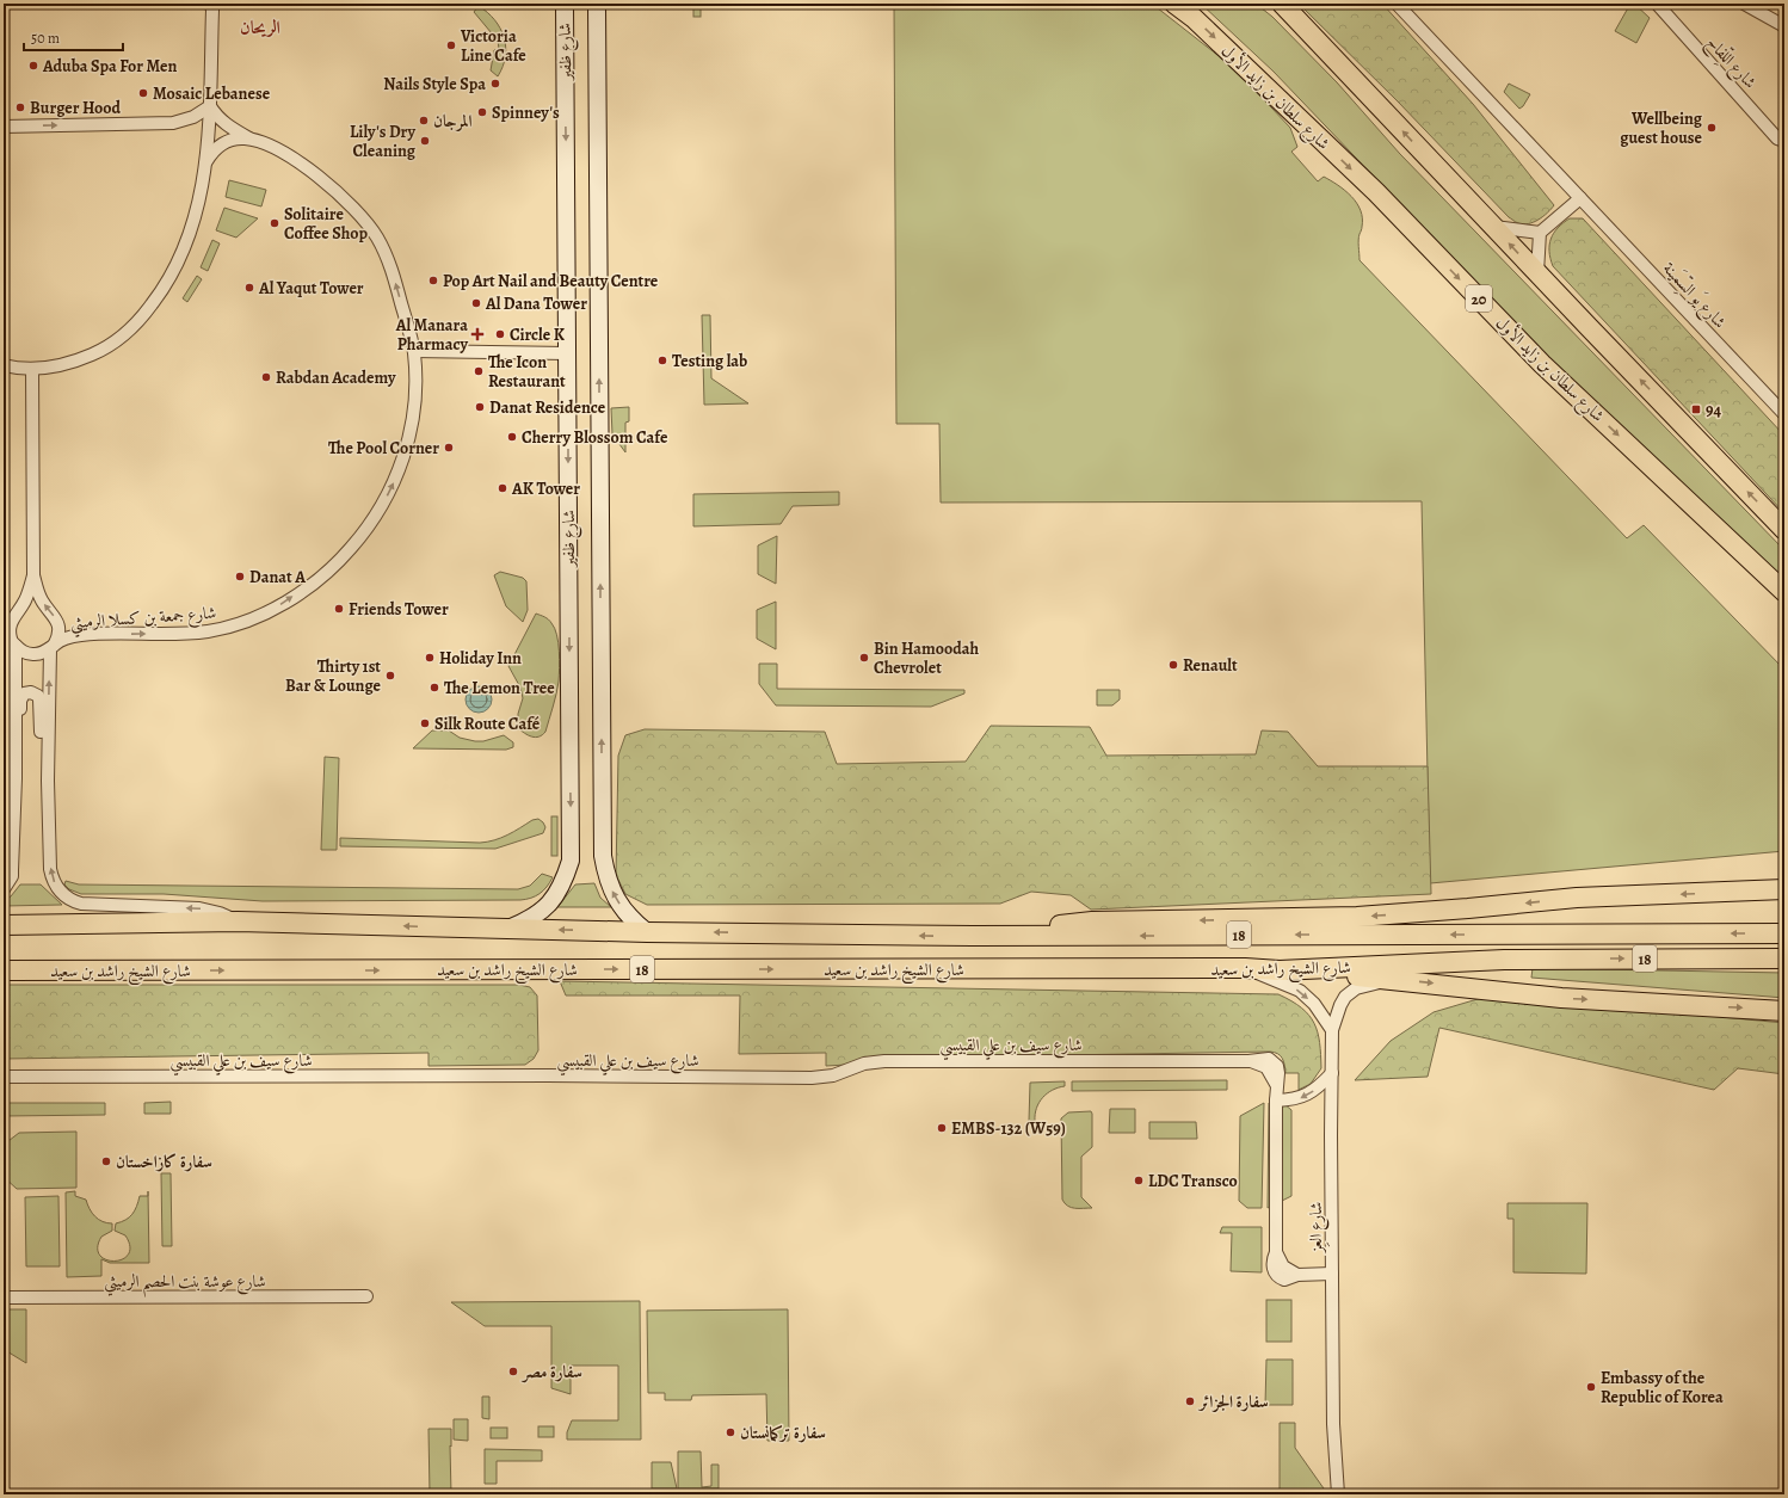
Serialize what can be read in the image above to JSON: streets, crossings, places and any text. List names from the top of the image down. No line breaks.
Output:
{"streets":{"main road":["شارع ظفير","شارع سلطان بن زايد الأول","20","18","شارع الشيخ راشد بن سعيد"],"street":["شارع اللِّفاح","شارع يَو السِّمَينة","شارع جمعة بن كسلا الرميثي","شارع سيف بن علي القبيسي","شارع العِز","شارع عوشة بنت الحصم الرميثي"]},"crossings":[["شارع ظفير","شارع الشيخ راشد بن سعيد"],["شارع سيف بن علي القبيسي","شارع العِز"]],"districts":["الريحان"],"places":{"other":["Victoria Line Cafe","Aduba Spa For Men","Nails Style Spa","Mosaic Lebanese","Burger Hood","Spinney's","المرجان","Wellbeing guest house","Lily's Dry Cleaning","Solitaire Coffee Shop","Pop Art Nail and Beauty Centre","Al Yaqut Tower","Al Dana Tower","Circle K","Testing lab","The Icon Restaurant","Rabdan Academy","Danat Residence","Cherry Blossom Cafe","The Pool Corner","AK Tower","Danat A","Friends Tower","Holiday Inn","Bin Hamoodah Chevrolet","Renault","Thirty 1st Bar & Lounge","The Lemon Tree","Silk Route Café","EMBS-132 (W59)","سفارة كازاخستان","LDC Transco","سفارة مصر","Embassy of the Republic of Korea","سفارة الجزائر","سفارة تركمانستان"],"health":["Al Manara Pharmacy"],"transit":["94"]},"scale_bar":"50 m"}
